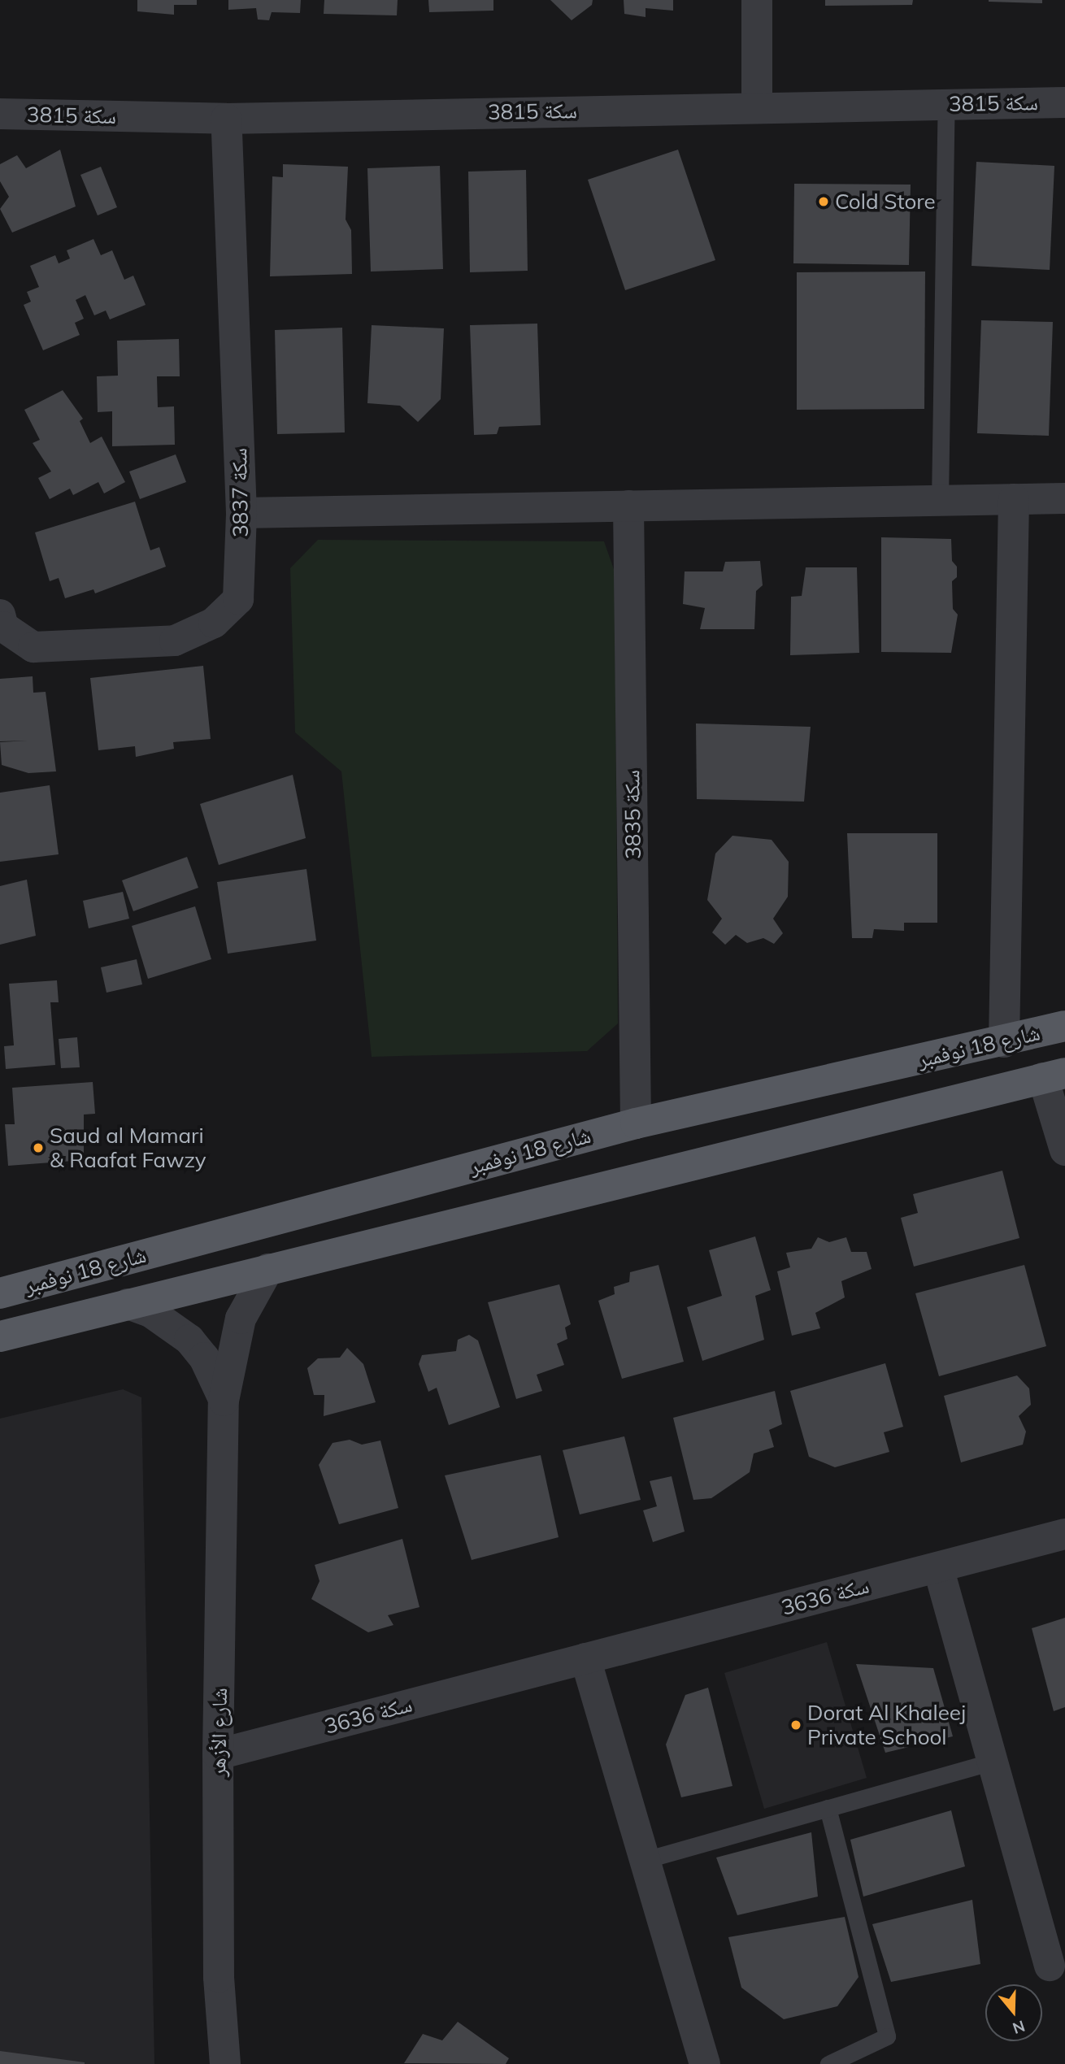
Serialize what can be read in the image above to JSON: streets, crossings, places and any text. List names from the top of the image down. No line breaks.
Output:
{"streets":{"main road":["شارع 18 نوفمبر"],"street":["سكة 3815","سكة 3837","سكة 3835","سكة 3636","شارع الأزهر"]},"crossings":[["سكة 3815","سكة 3837"],["سكة 3835","شارع 18 نوفمبر"],["شارع 18 نوفمبر","شارع الأزهر"],["سكة 3636","شارع الأزهر"]],"places":["Cold Store","Saud al Mamari & Raafat Fawzy","Dorat Al Khaleej Private School"],"north":"bottom"}
